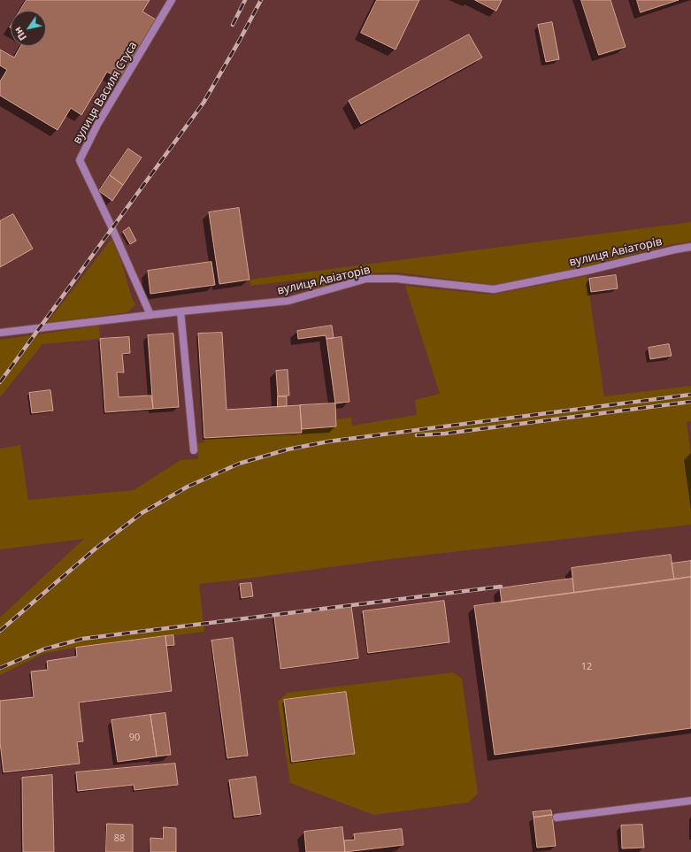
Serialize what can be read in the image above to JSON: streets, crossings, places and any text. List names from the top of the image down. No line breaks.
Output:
{"streets":{"street":["вулиця Василя Стуса","вулиця Авіаторів"]},"crossings":[["вулиця Василя Стуса","вулиця Авіаторів"]],"house_numbers":["12","90","88"],"north":"bottom left"}
